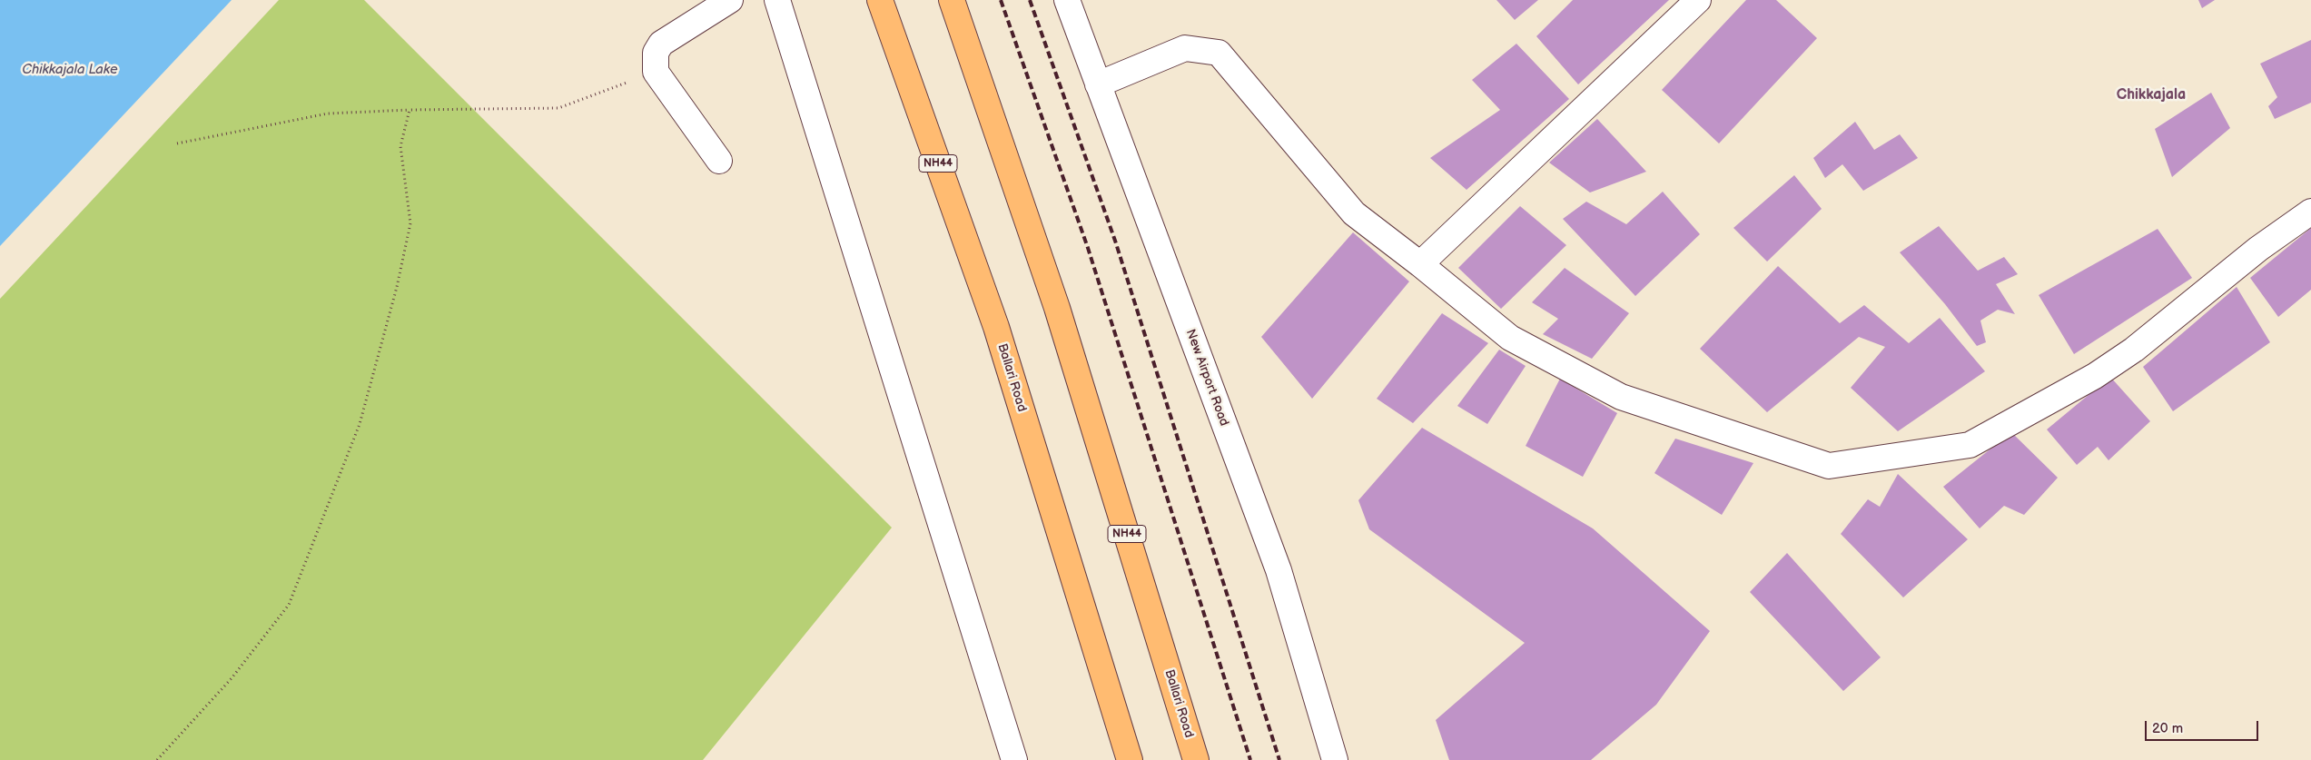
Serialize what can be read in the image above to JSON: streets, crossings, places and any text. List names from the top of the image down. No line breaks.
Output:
{"streets":{"highway":["NH44","Ballari Road"],"street":["New Airport Road"]},"districts":["Chikkajala"],"water":["Chikkajala Lake"],"scale_bar":"20 m"}
